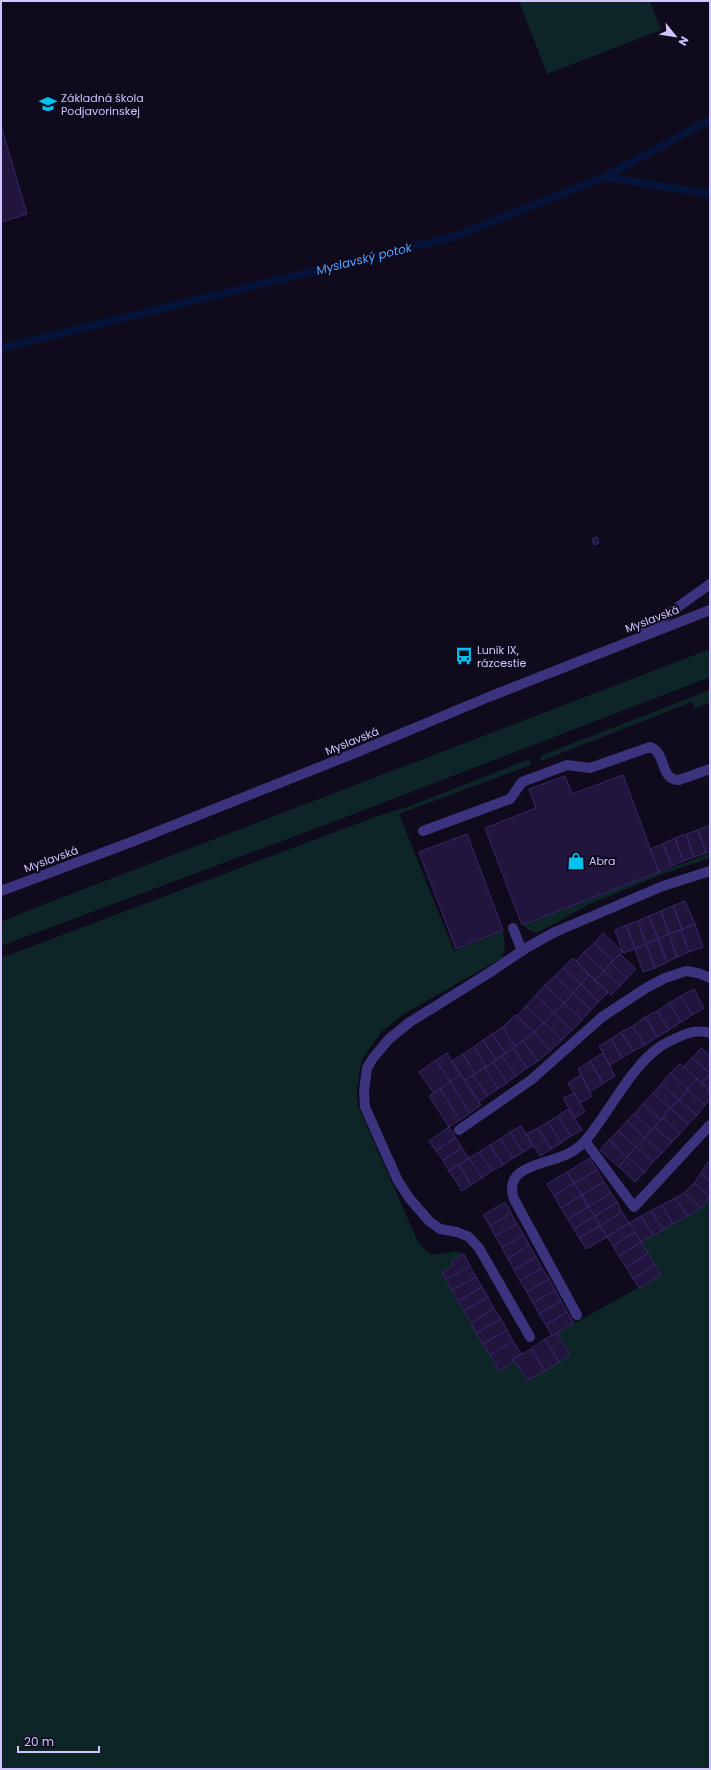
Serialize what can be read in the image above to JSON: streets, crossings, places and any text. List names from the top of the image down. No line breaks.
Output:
{"streets":{"street":["Myslavská"]},"water":["Myslavský potok"],"places":{"school or university":["Základná škola Podjavorinskej"],"bus stop":["Luník IX, rázcestie"],"shop":["Abra"]},"scale_bar":"20 m","north":"bottom right"}
